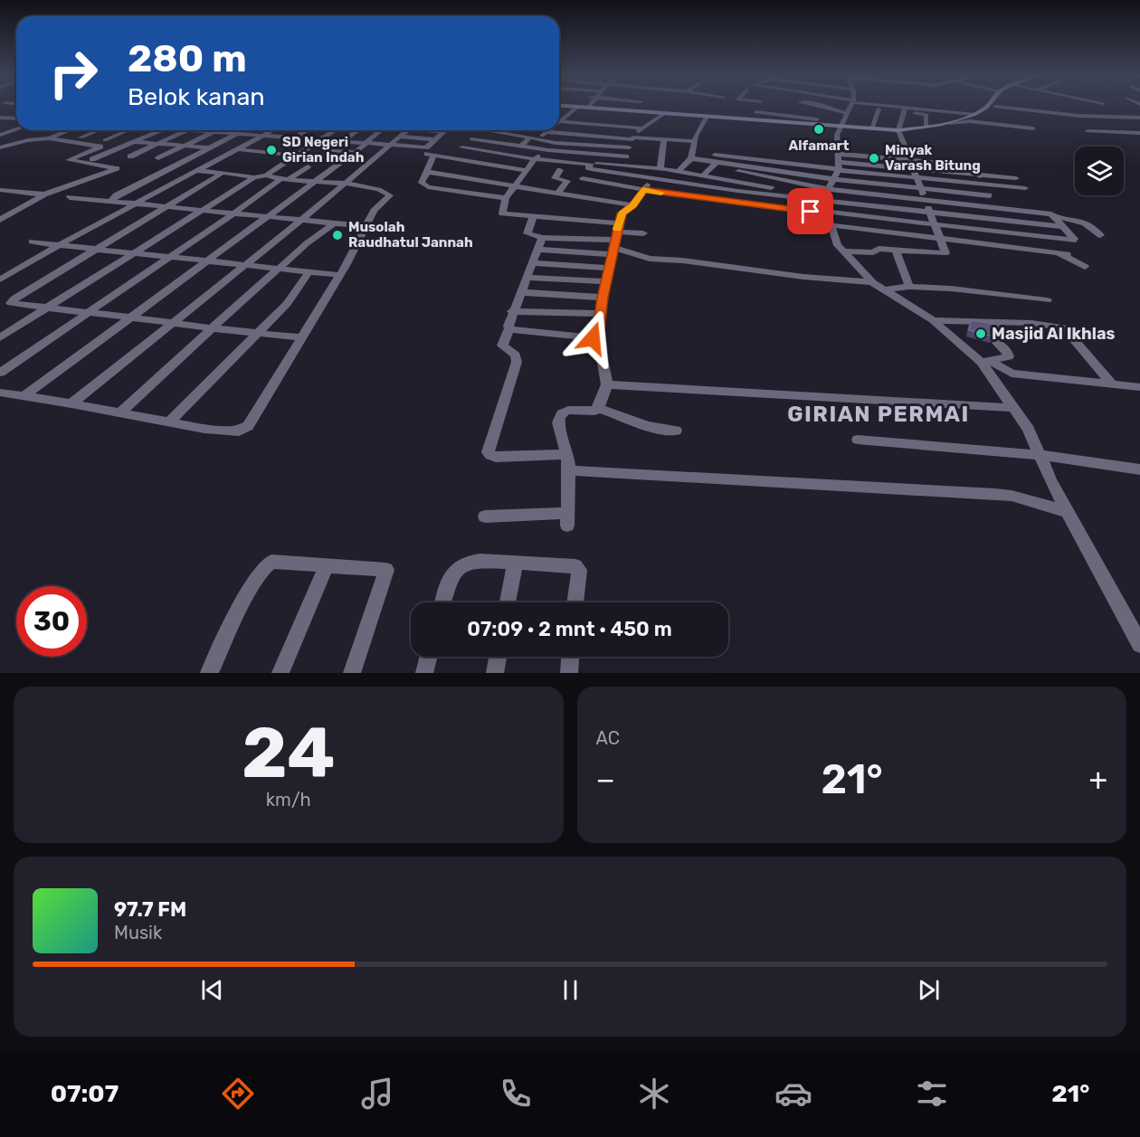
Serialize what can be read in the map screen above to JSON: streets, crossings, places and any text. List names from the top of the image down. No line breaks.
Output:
{"districts":["GIRIAN PERMAI"],"places":["Alfamart","SD Negeri Girian Indah","Minyak Varash Bitung","Musolah Raudhatul Jannah","Masjid Al Ikhlas"],"page":{"turn":["280 m","Belok kanan"],"limit":"30","trip":"07:09 · 2 mnt · 450 m","tile":[["24","km/h"],"AC"],"heat":["−","21°","+"],"song":["97.7 FM","Musik"],"tabs":["07:07","21°"]}}
